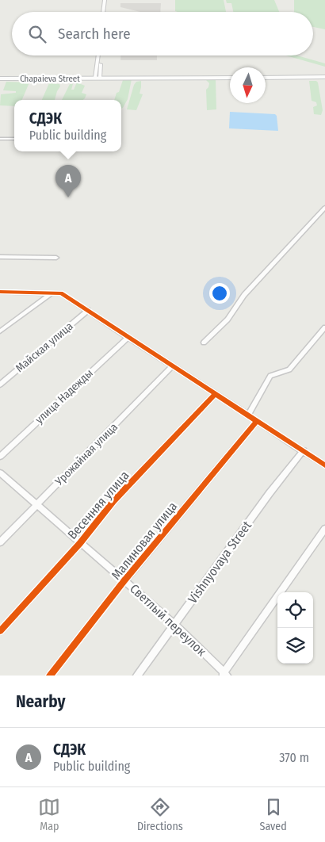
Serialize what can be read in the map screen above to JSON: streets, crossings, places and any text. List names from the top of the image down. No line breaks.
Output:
{"streets":{"main road":["Chapaieva Street"],"street":["Майская улица","улица Надежды","Урожайная улица","Весенняя улица","Малиновая улица","Vishnyovaya Street","Светлый переулок"]},"crossings":[["Урожайная улица","Светлый переулок"],["Весенняя улица","Светлый переулок"],["Малиновая улица","Светлый переулок"],["Vishnyovaya Street","Светлый переулок"]],"north":"bottom","page":{"search":"Search here","popup":["СДЭК","Public building"],"pins":"A","heading":"Nearby","list":[{"mark":"A","name":"СДЭК","note":"Public building","value":"370 m"}],"nav":["Map","Directions","Saved"]}}
